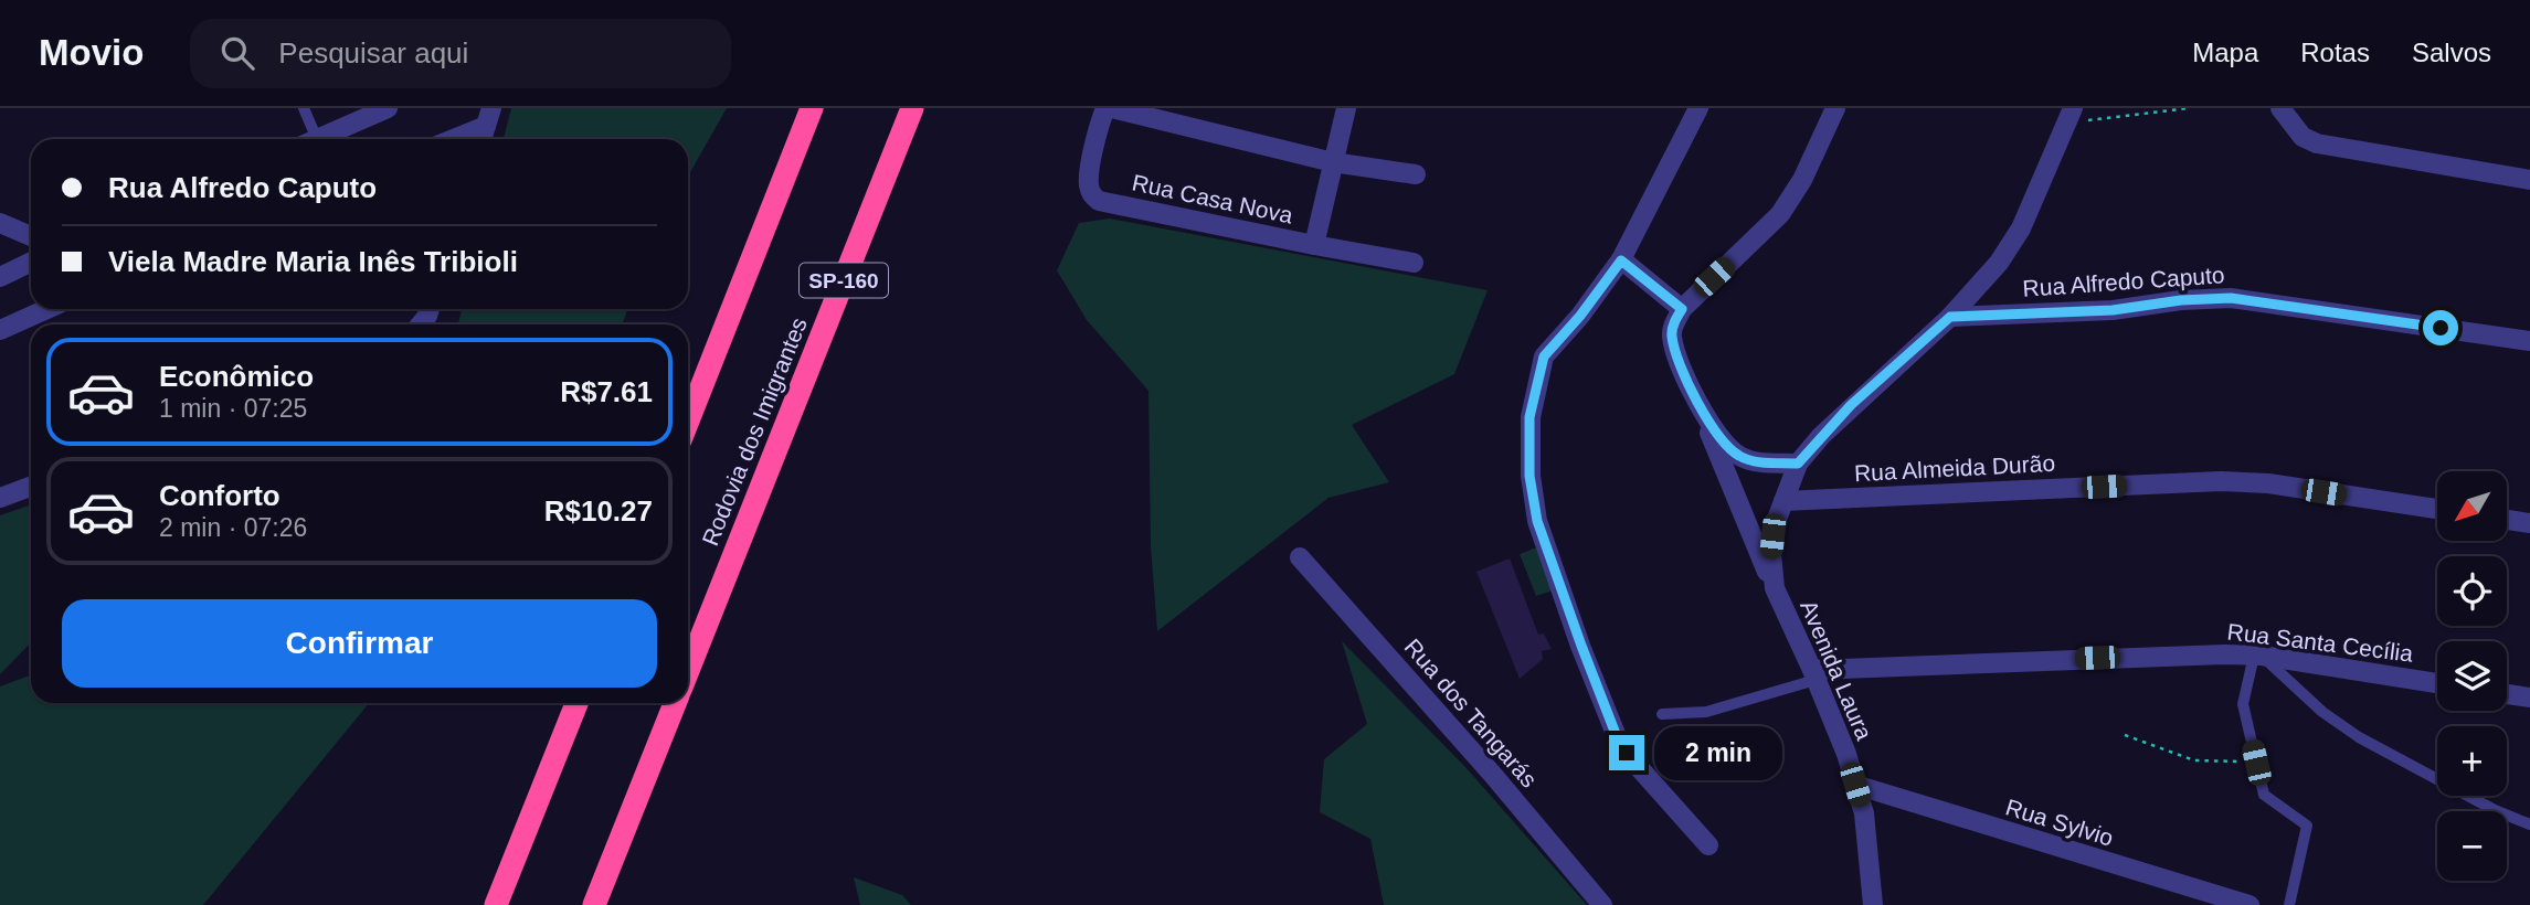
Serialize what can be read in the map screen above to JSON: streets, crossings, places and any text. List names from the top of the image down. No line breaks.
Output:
{"streets":{"highway":["SP-160","Rodovia dos Imigrantes"],"street":["Rua Casa Nova","Rua Alfredo Caputo","Rua Almeida Durão","Rua Santa Cecília","Avenida Laura","Rua dos Tangarás","Rua Sylvio"]},"crossings":[["Rua Almeida Durão","Avenida Laura"],["Rua Santa Cecília","Avenida Laura"],["Avenida Laura","Rua Sylvio"]],"north":"bottom left","page":{"header":"Movio","search":"Pesquisar aqui","nav":["Mapa","Rotas","Salvos"],"banner":["Rua Alfredo Caputo","Viela Madre Maria Inês Tribioli"],"list":[{"name":"Econômico","note":"1 min · 07:25","value":"R$7.61"},{"name":"Conforto","note":"2 min · 07:26","value":"R$10.27"}],"map_buttons":["+","−"],"buttons":"Confirmar","bubble":"2 min"}}
